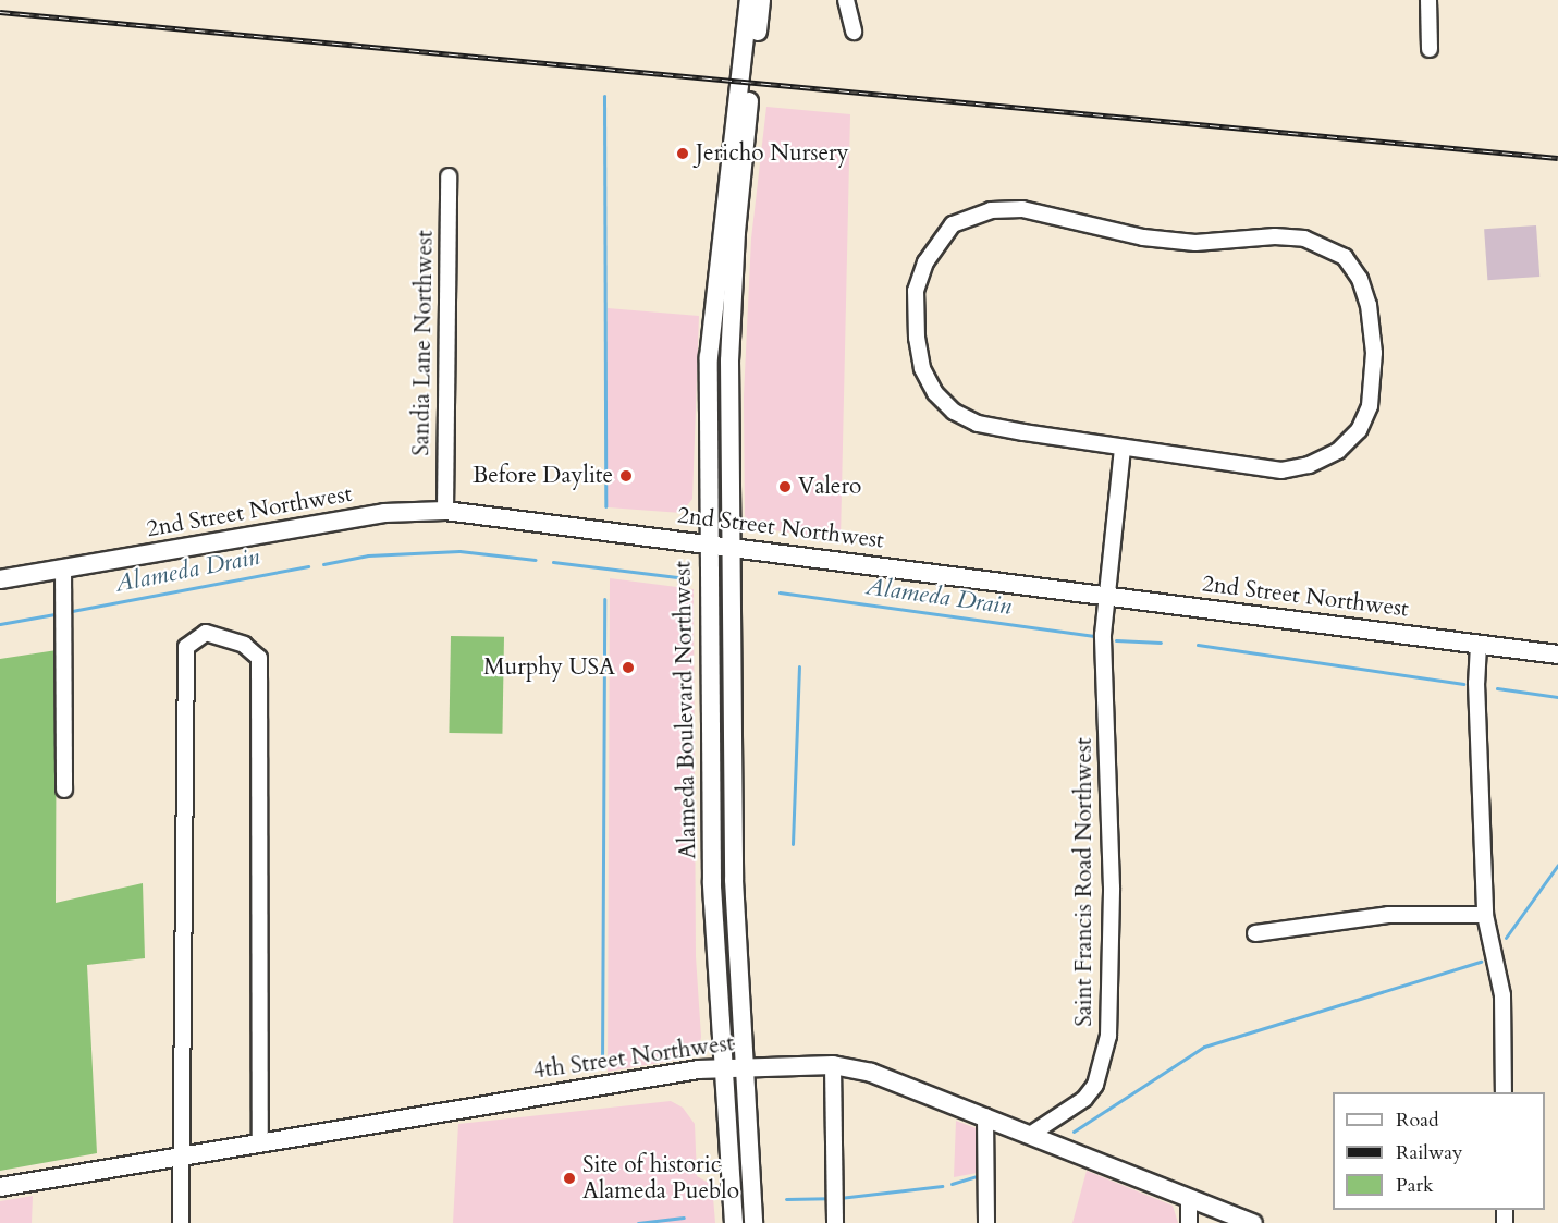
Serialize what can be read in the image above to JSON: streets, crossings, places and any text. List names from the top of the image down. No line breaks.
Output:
{"streets":{"main road":["2nd Street Northwest","Alameda Boulevard Northwest","4th Street Northwest"],"street":["Sandia Lane Northwest","Saint Francis Road Northwest"]},"crossings":[["Sandia Lane Northwest","2nd Street Northwest"],["2nd Street Northwest","Alameda Boulevard Northwest"],["2nd Street Northwest","Saint Francis Road Northwest"],["Alameda Boulevard Northwest","4th Street Northwest"],["Saint Francis Road Northwest","4th Street Northwest"]],"water":["Alameda Drain"],"places":["Jericho Nursery","Before Daylite","Valero","Murphy USA","Site of historic Alameda Pueblo"],"legend":["Road","Railway","Park"]}
